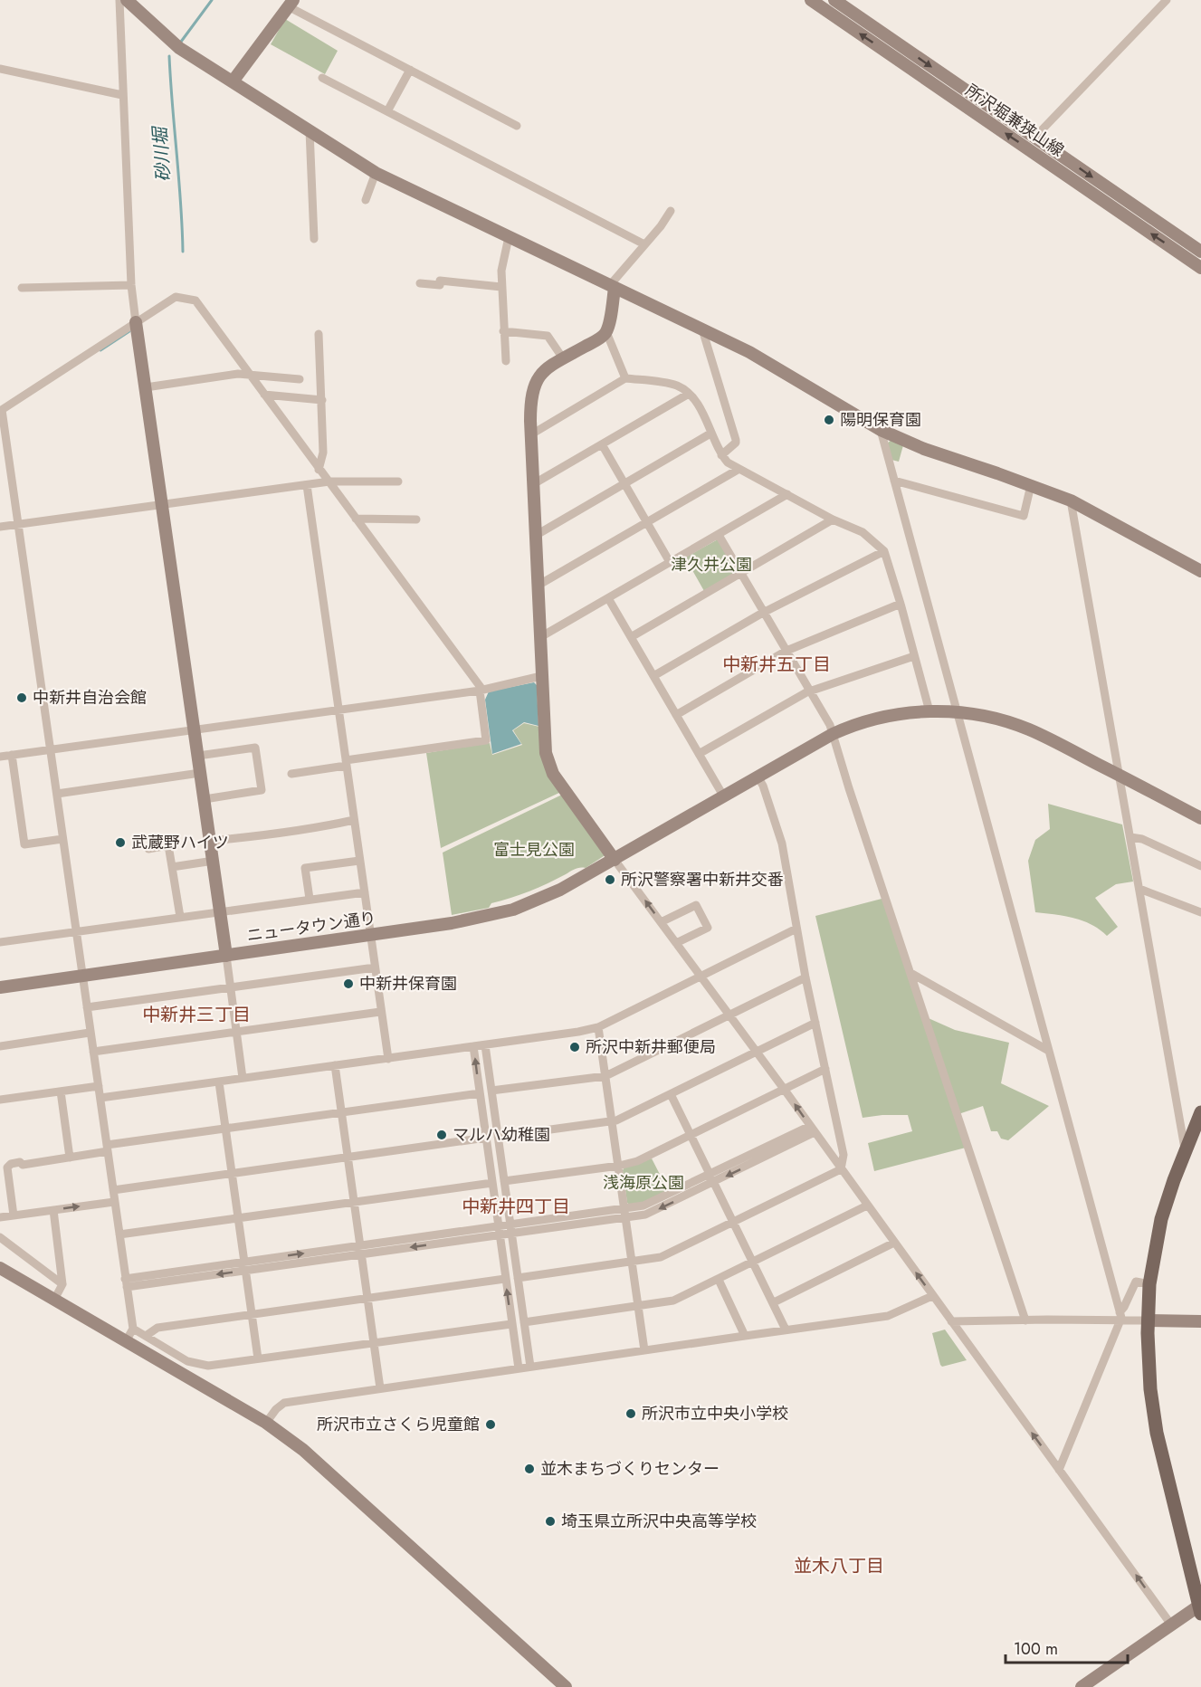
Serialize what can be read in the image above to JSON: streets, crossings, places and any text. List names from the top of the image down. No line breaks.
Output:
{"streets":{"street":["所沢堀兼狭山線","ニュータウン通り"]},"districts":["中新井五丁目","中新井三丁目","中新井四丁目","並木八丁目"],"water":["砂川堀"],"parks":["津久井公園","富士見公園","浅海原公園"],"places":["陽明保育園","中新井自治会館","武蔵野ハイツ","所沢警察署中新井交番","中新井保育園","所沢中新井郵便局","マルハ幼稚園","所沢市立中央小学校","所沢市立さくら児童館","並木まちづくりセンター","埼玉県立所沢中央高等学校"],"scale_bar":"100 m"}
